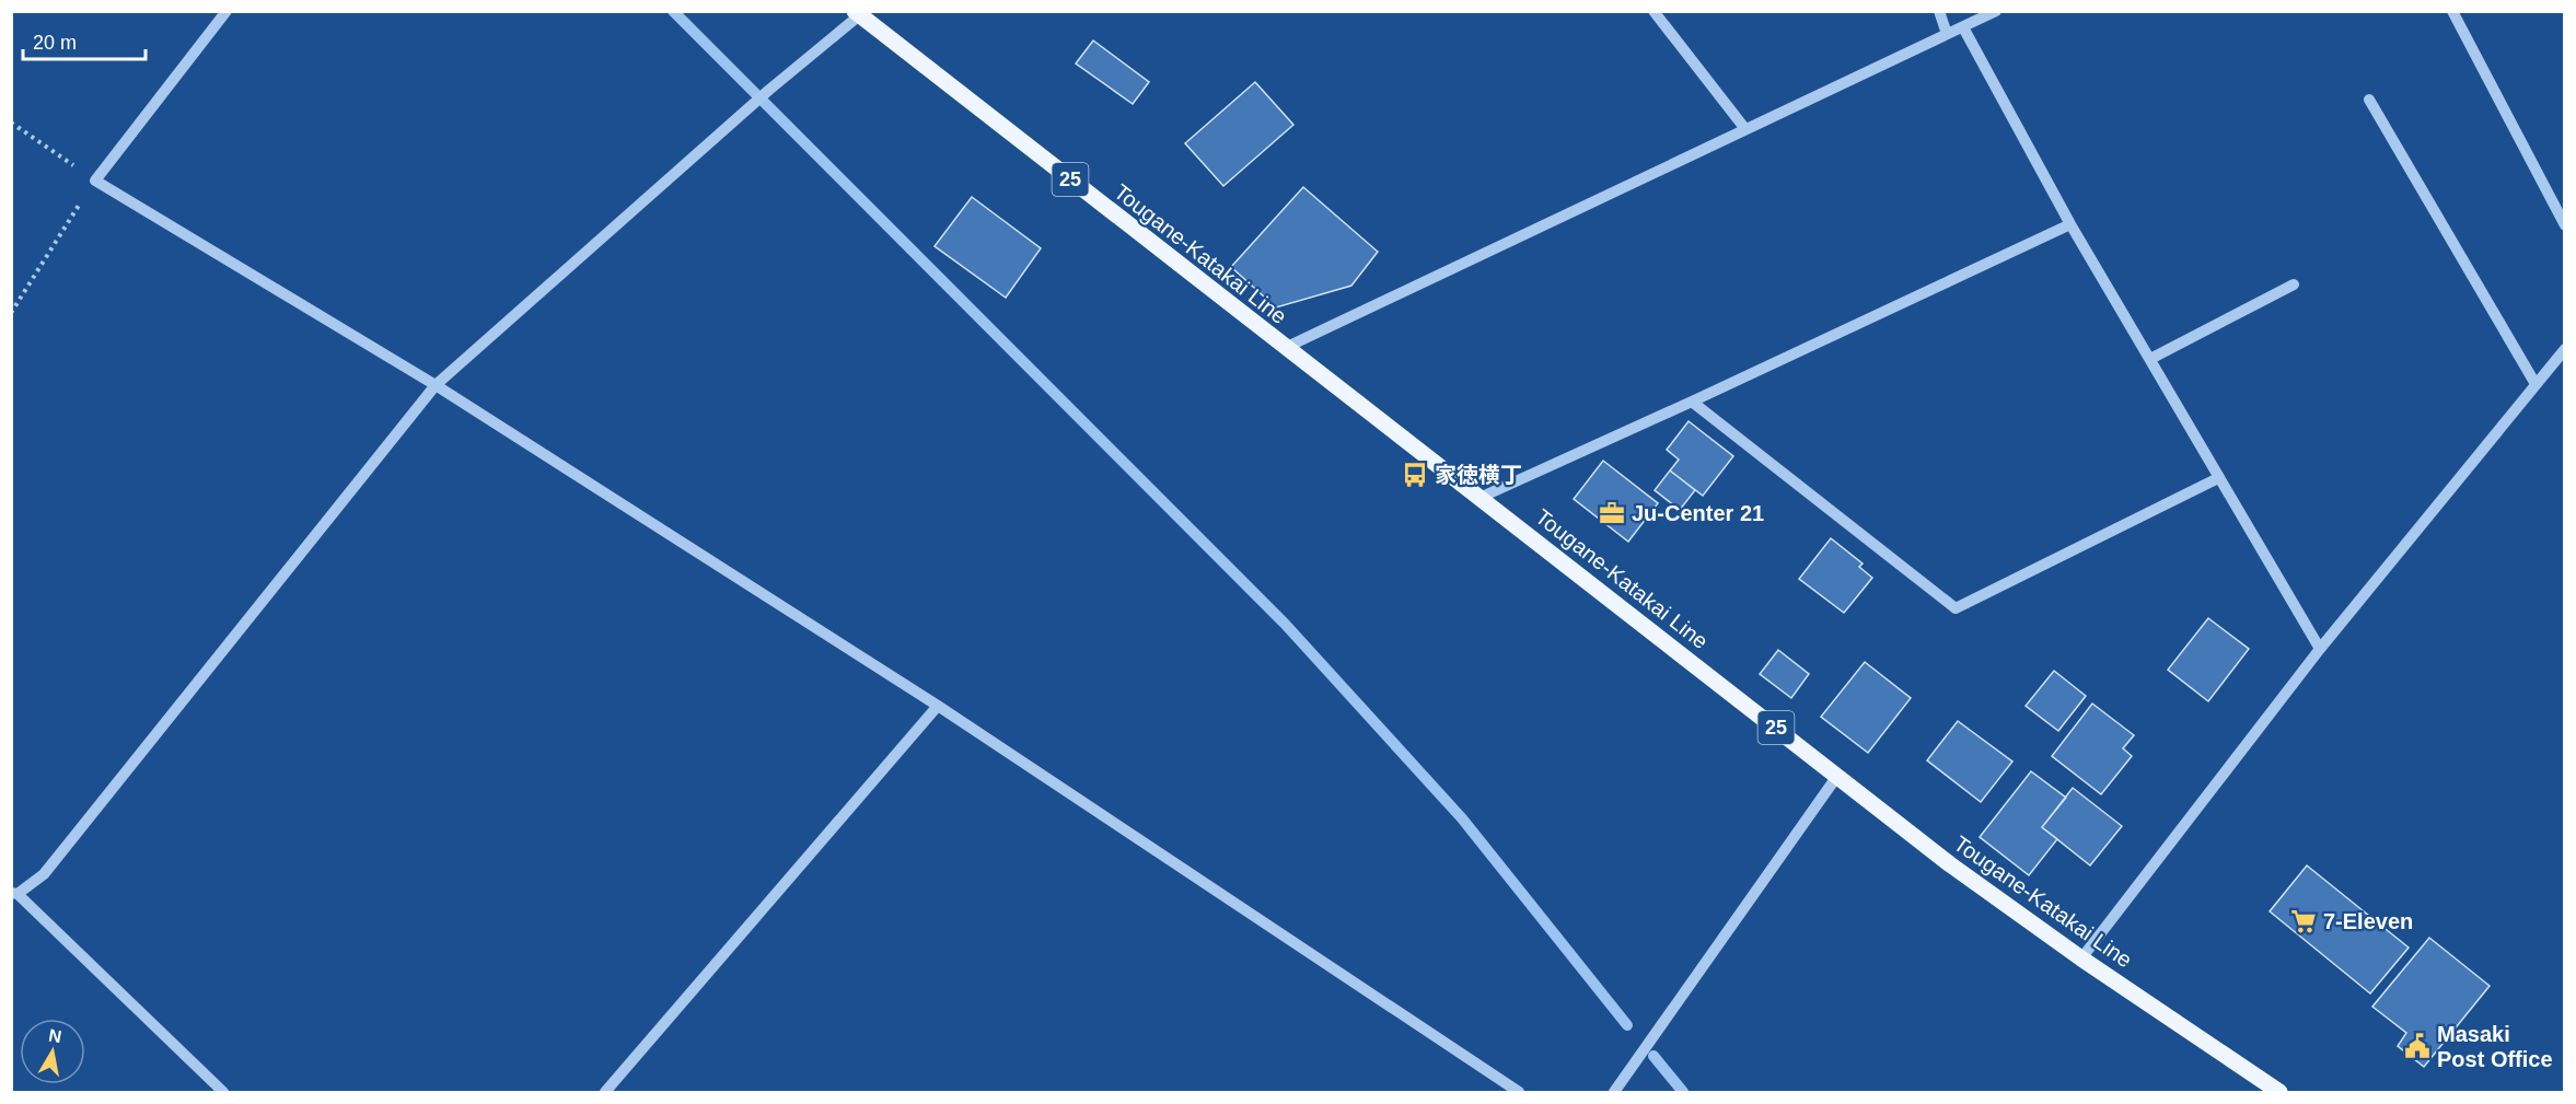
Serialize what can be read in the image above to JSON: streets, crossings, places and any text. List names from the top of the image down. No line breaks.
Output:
{"streets":{"main road":["25","Tougane-Katakai Line"]},"places":{"bus stop":["家徳横丁"],"office":["Ju-Center 21"],"supermarket":["7-Eleven"],"public building":["Masaki Post Office"]},"scale_bar":"20 m","north":"top"}
